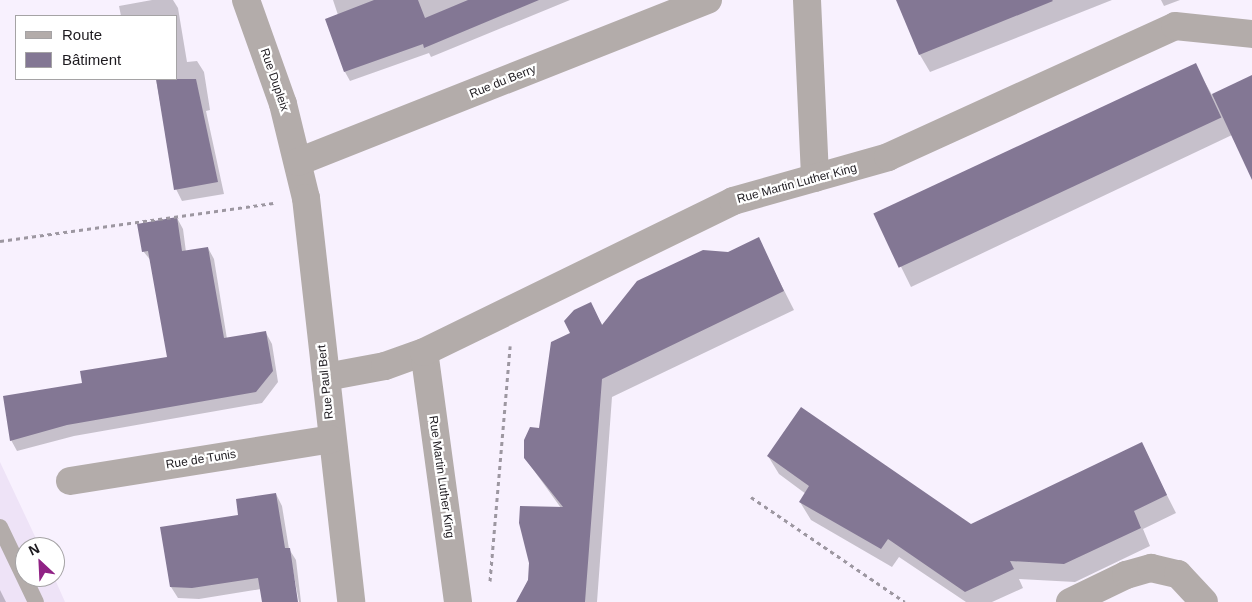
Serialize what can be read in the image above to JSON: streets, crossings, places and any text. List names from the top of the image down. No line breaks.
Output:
{"streets":{"street":["Rue Dupleix","Rue du Berry","Rue Martin Luther King","Rue Paul Bert","Rue de Tunis"]},"crossings":[["Rue Dupleix","Rue du Berry"],["Rue Dupleix","Rue Paul Bert"],["Rue du Berry","Rue Paul Bert"],["Rue Martin Luther King","Rue Paul Bert"],["Rue Paul Bert","Rue de Tunis"]],"legend":["Route","Bâtiment"],"north":"top left"}
